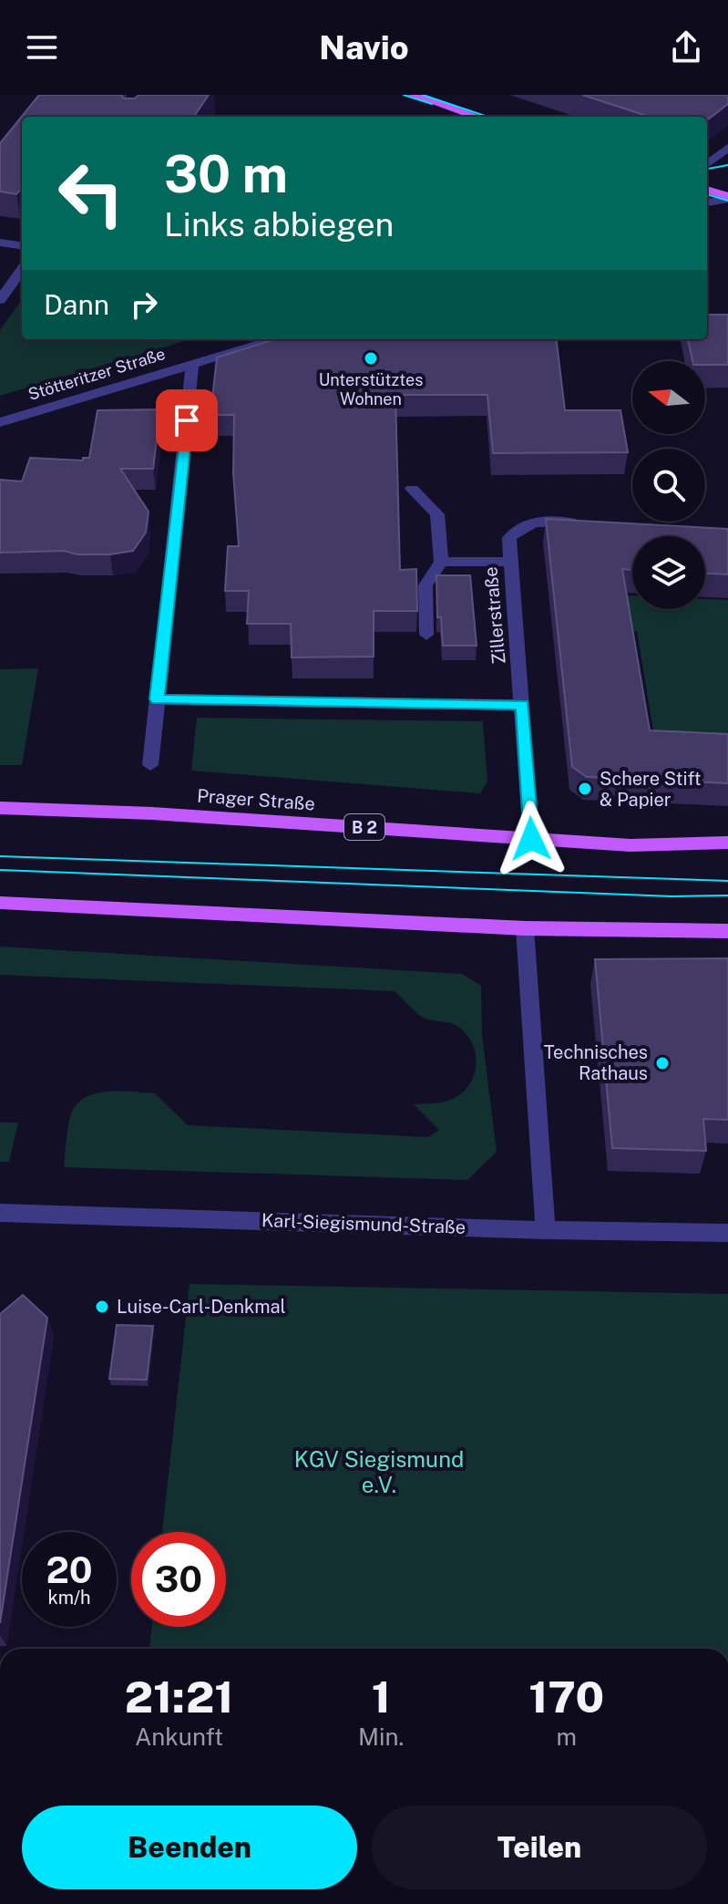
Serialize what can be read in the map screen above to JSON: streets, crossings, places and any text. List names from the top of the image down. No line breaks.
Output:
{"streets":{"main road":["Prager Straße","B 2"],"street":["Stötteritzer Straße","Zillerstraße","Karl-Siegismund-Straße"]},"crossings":[["Zillerstraße","Prager Straße"]],"parks":["KGV Siegismund e.V."],"places":["Unterstütztes Wohnen","Schere Stift & Papier","Technisches Rathaus","Luise-Carl-Denkmal"],"north":"left","page":{"header":"Navio","turn":["30 m","Links abbiegen"],"then":"Dann","speed":"20 km/h","limit":"30","eta":["21:21","Ankunft","1","Min.","170","m"],"buttons":["Beenden","Teilen"]}}
